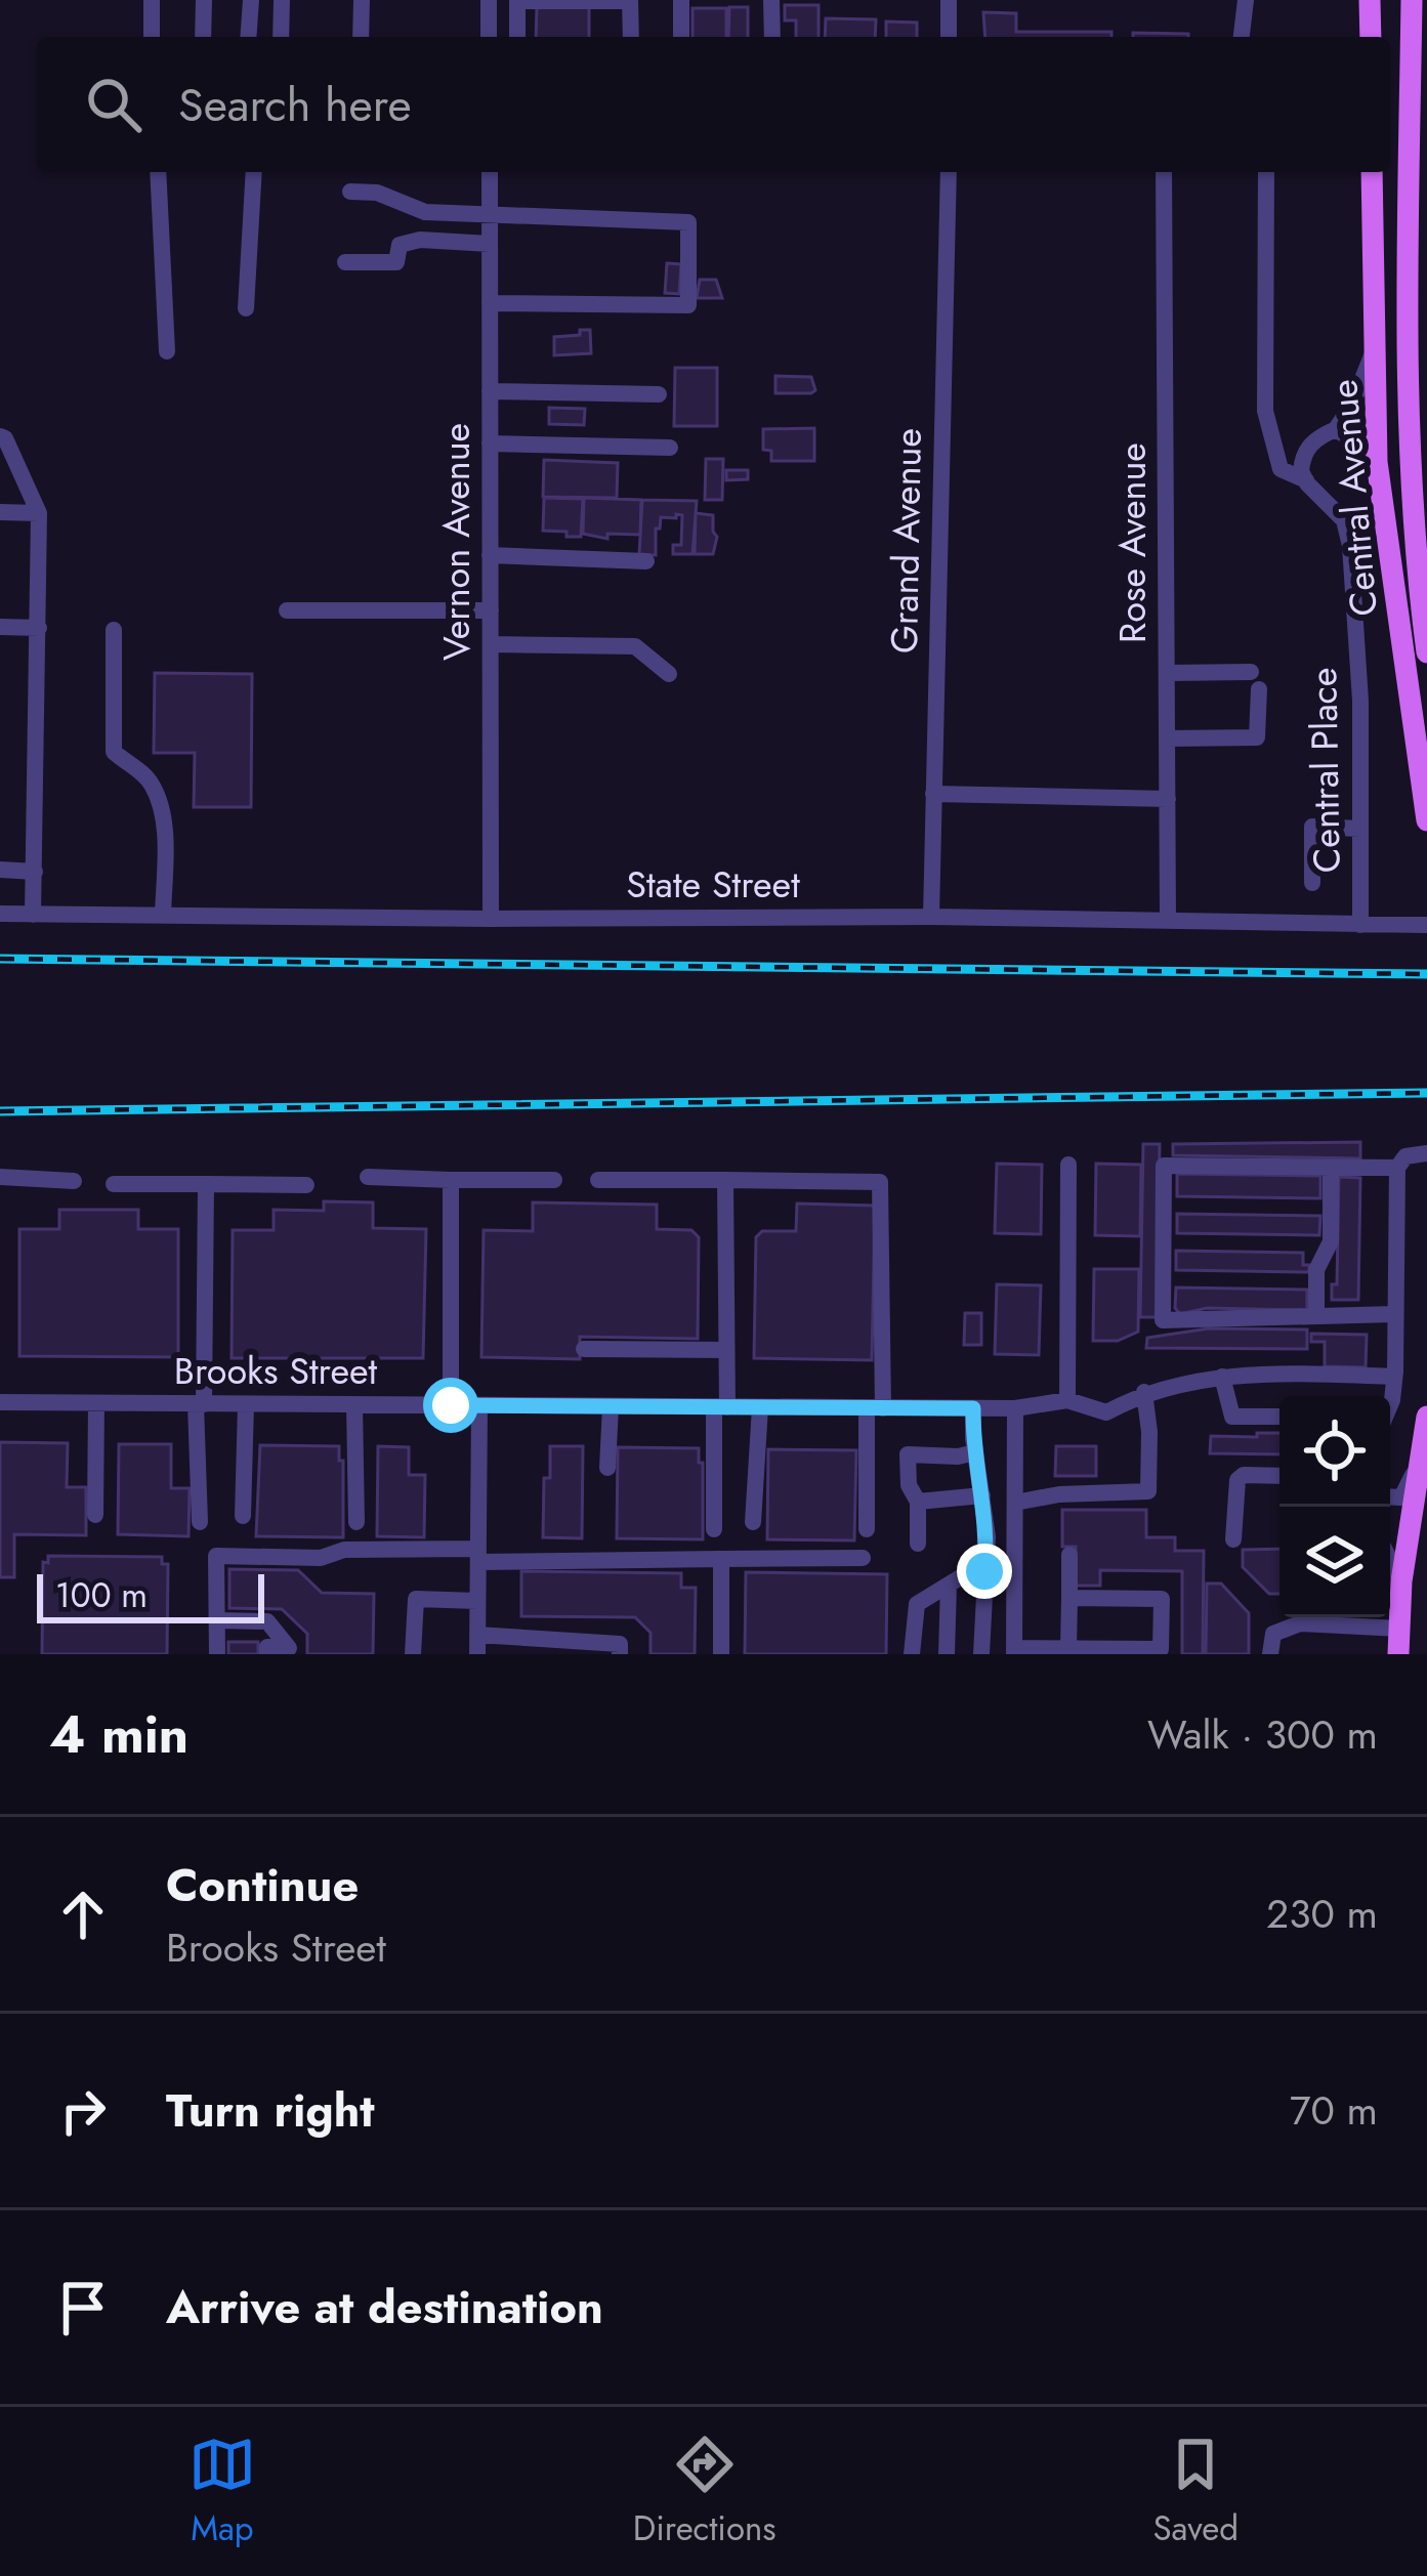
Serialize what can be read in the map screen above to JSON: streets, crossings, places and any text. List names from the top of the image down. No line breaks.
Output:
{"streets":{"main road":["Central Avenue"],"street":["Grand Avenue","Vernon Avenue","Rose Avenue","Central Place","State Street","Brooks Street"]},"crossings":[["Grand Avenue","State Street"],["Vernon Avenue","State Street"],["Rose Avenue","State Street"],["Central Place","State Street"]],"scale_bar":"100 m","page":{"search":"Search here","scale":"100 m","heading":["4 min","Walk · 300 m"],"list":[["Continue","Brooks Street","230 m"],["Turn right","70 m"],"Arrive at destination"],"nav":["Map","Directions","Saved"]}}
